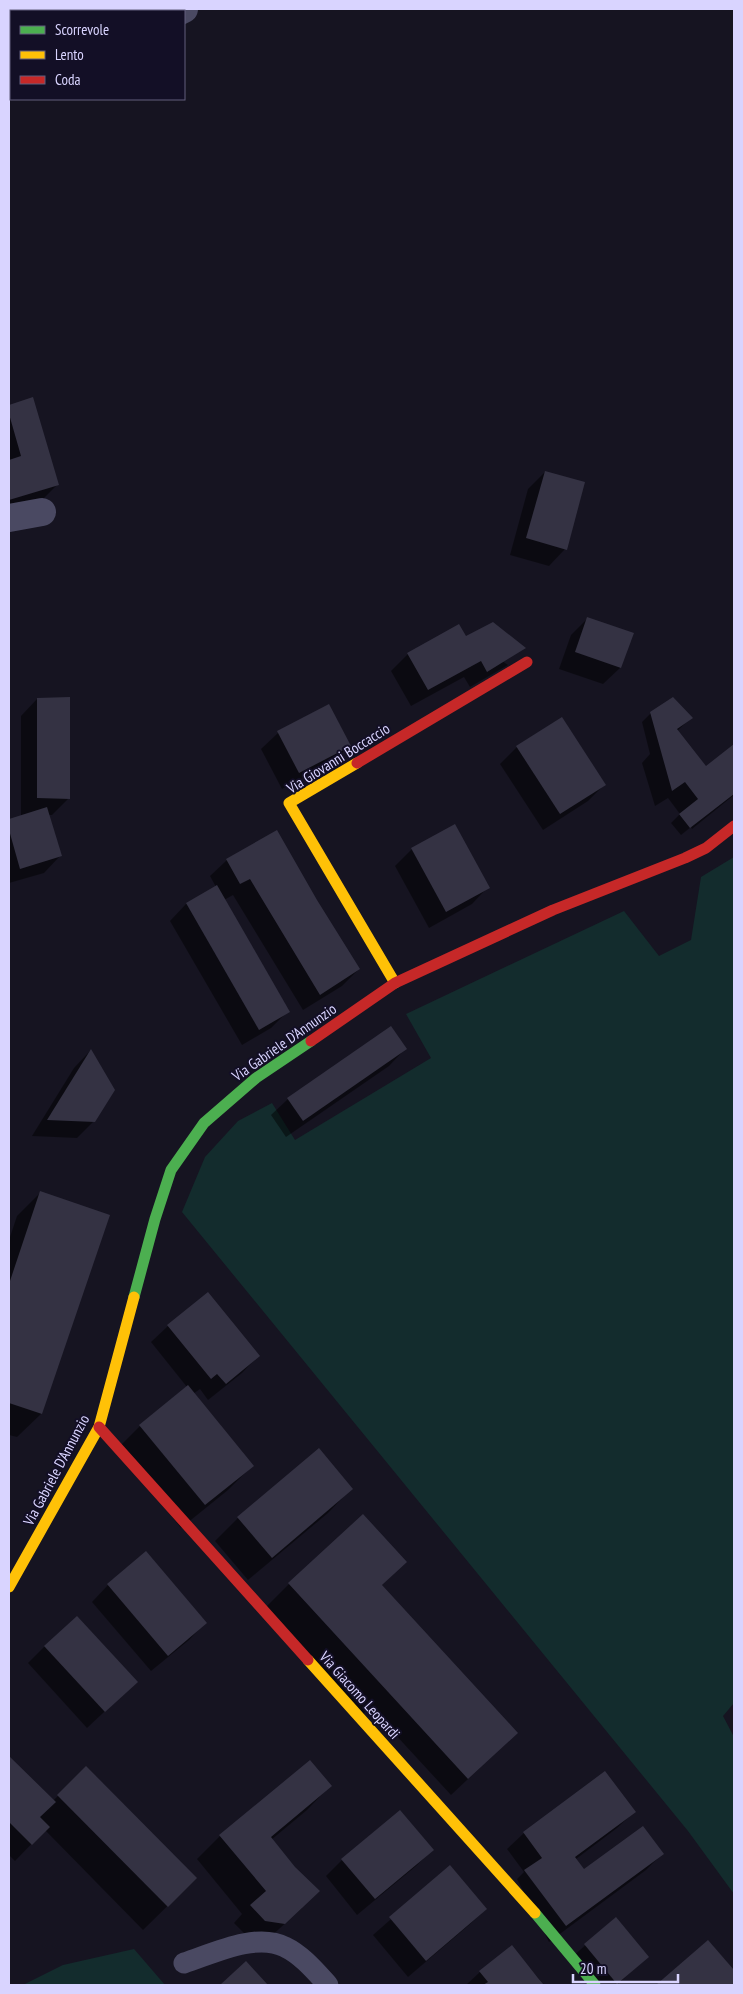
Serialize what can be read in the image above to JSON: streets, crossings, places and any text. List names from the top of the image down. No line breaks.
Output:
{"streets":{"street":["Via Giovanni Boccaccio","Via Gabriele D'Annunzio","Via Giacomo Leopardi"]},"crossings":[["Via Giovanni Boccaccio","Via Gabriele D'Annunzio"],["Via Gabriele D'Annunzio","Via Giacomo Leopardi"]],"legend":["Scorrevole","Lento","Coda"],"scale_bar":"20 m"}
